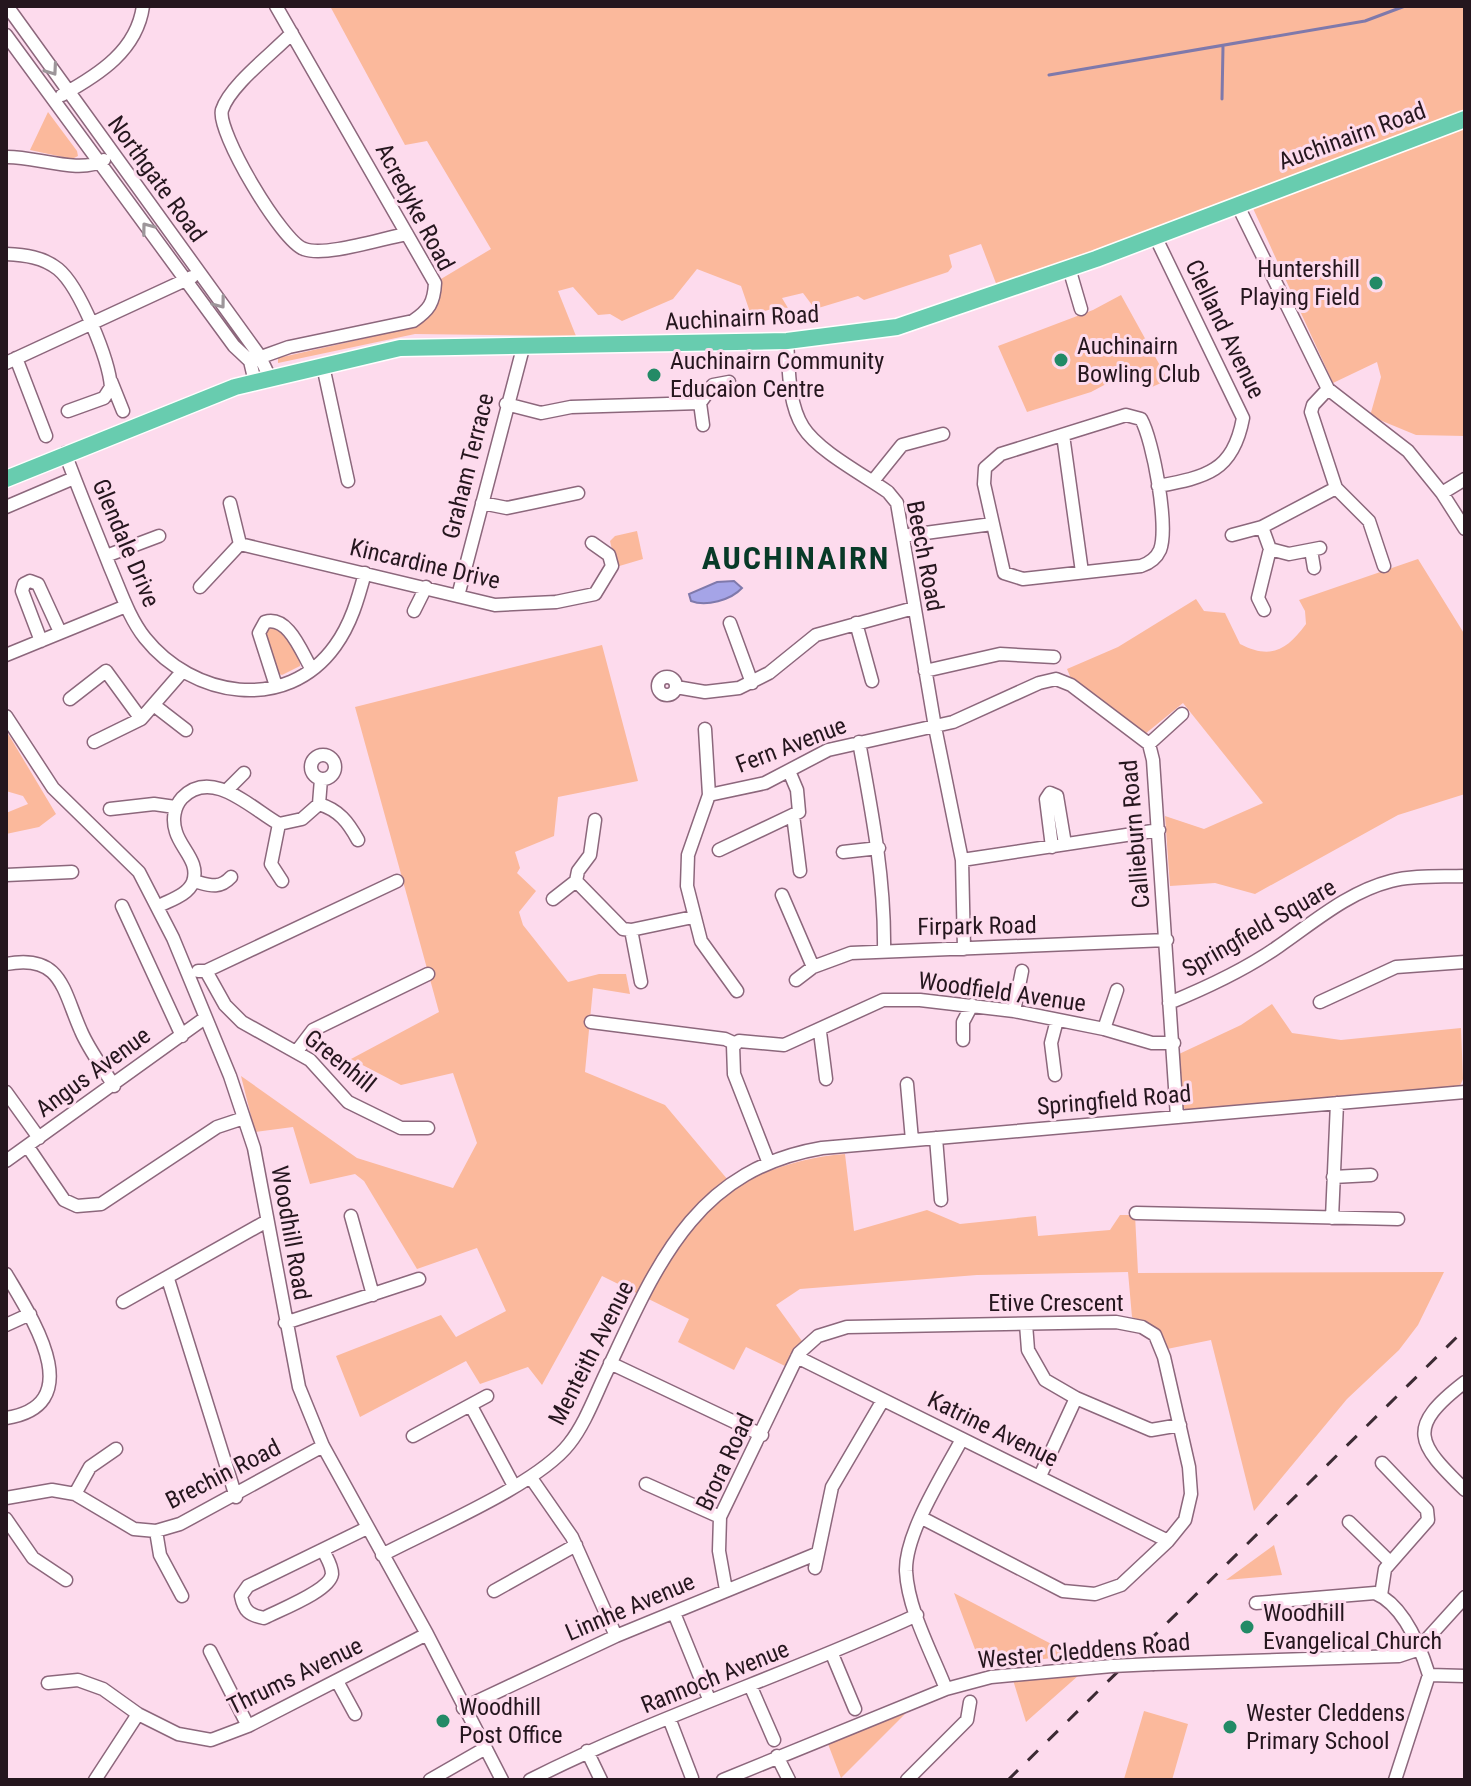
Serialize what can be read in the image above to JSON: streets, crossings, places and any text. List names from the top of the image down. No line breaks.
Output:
{"streets":{"main road":["Auchinairn Road"],"street":["Northgate Road","Acredyke Road","Clelland Avenue","Graham Terrace","Glendale Drive","Beech Road","Kincardine Drive","Fern Avenue","Callieburn Road","Firpark Road","Springfield Square","Woodfield Avenue","Greenhill","Angus Avenue","Springfield Road","Woodhill Road","Etive Crescent","Menteith Avenue","Katrine Avenue","Brora Road","Brechin Road","Linnhe Avenue","Wester Cleddens Road","Thrums Avenue","Rannoch Avenue"]},"crossings":[["Auchinairn Road","Northgate Road"],["Auchinairn Road","Clelland Avenue"],["Auchinairn Road","Graham Terrace"],["Auchinairn Road","Glendale Drive"],["Auchinairn Road","Beech Road"],["Northgate Road","Acredyke Road"],["Graham Terrace","Kincardine Drive"],["Glendale Drive","Kincardine Drive"],["Beech Road","Fern Avenue"],["Beech Road","Callieburn Road"],["Beech Road","Firpark Road"],["Fern Avenue","Callieburn Road"],["Callieburn Road","Firpark Road"],["Callieburn Road","Springfield Square"],["Callieburn Road","Woodfield Avenue"],["Callieburn Road","Springfield Road"],["Angus Avenue","Woodhill Road"],["Springfield Road","Menteith Avenue"],["Woodhill Road","Menteith Avenue"],["Woodhill Road","Brechin Road"],["Woodhill Road","Linnhe Avenue"],["Woodhill Road","Thrums Avenue"],["Etive Crescent","Katrine Avenue"],["Etive Crescent","Brora Road"],["Katrine Avenue","Brora Road"],["Brora Road","Linnhe Avenue"]],"districts":["AUCHINAIRN"],"places":["Huntershill Playing Field","Auchinairn Bowling Club","Auchinairn Community Educaion Centre","Woodhill Evangelical Church","Woodhill Post Office","Wester Cleddens Primary School"]}
